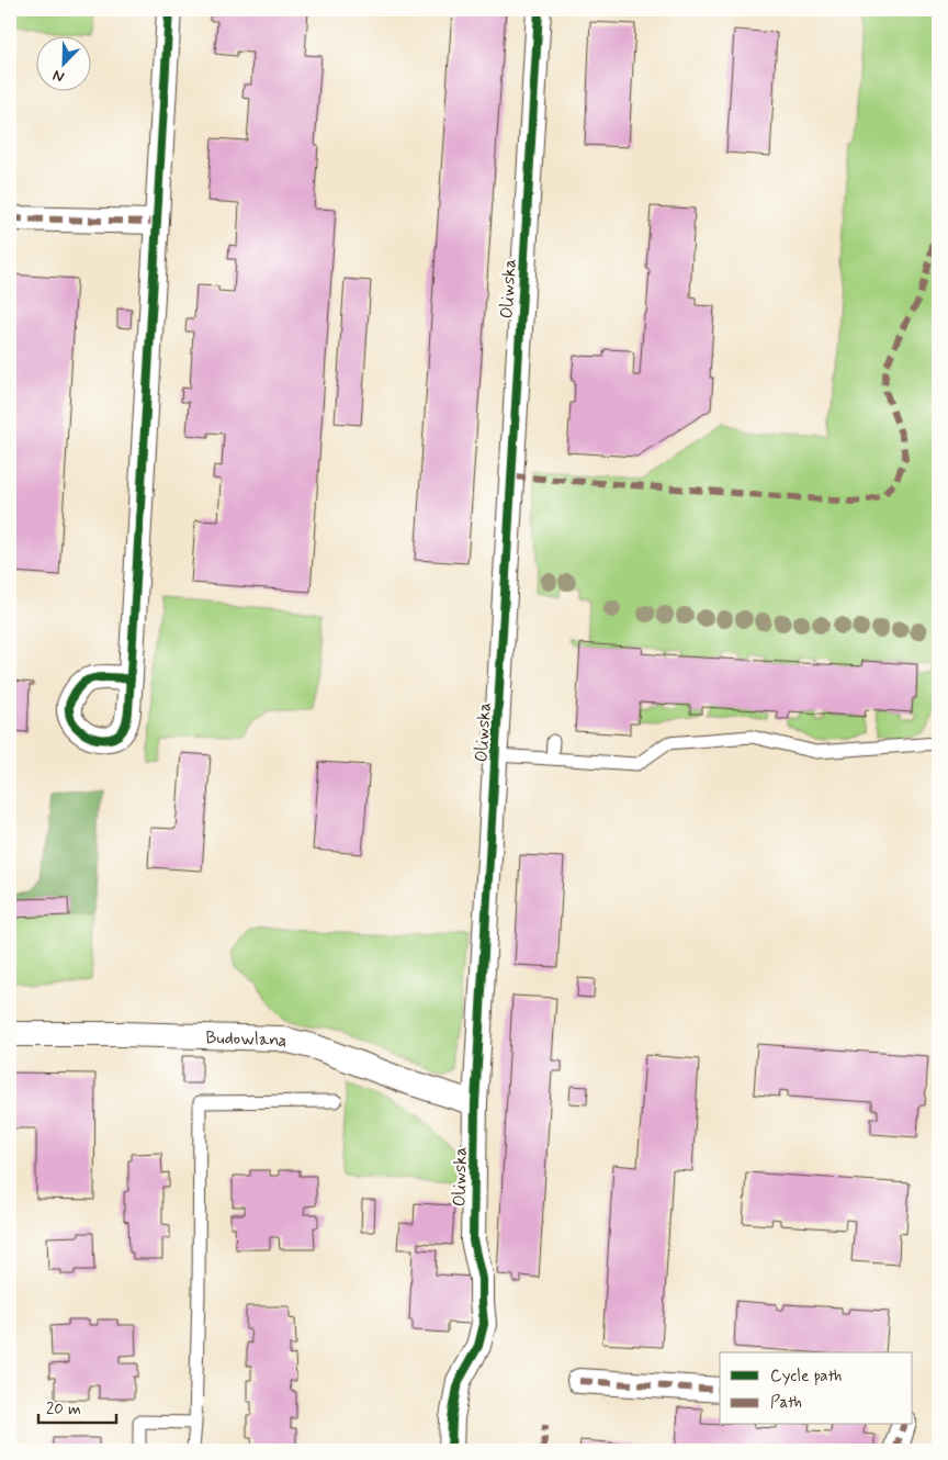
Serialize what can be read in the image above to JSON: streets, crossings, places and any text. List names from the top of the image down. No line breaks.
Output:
{"streets":{"street":["Oliwska","Budowlana"]},"crossings":[["Oliwska","Budowlana"]],"legend":["Cycle path","Path"],"scale_bar":"20 m","north":"bottom left"}
